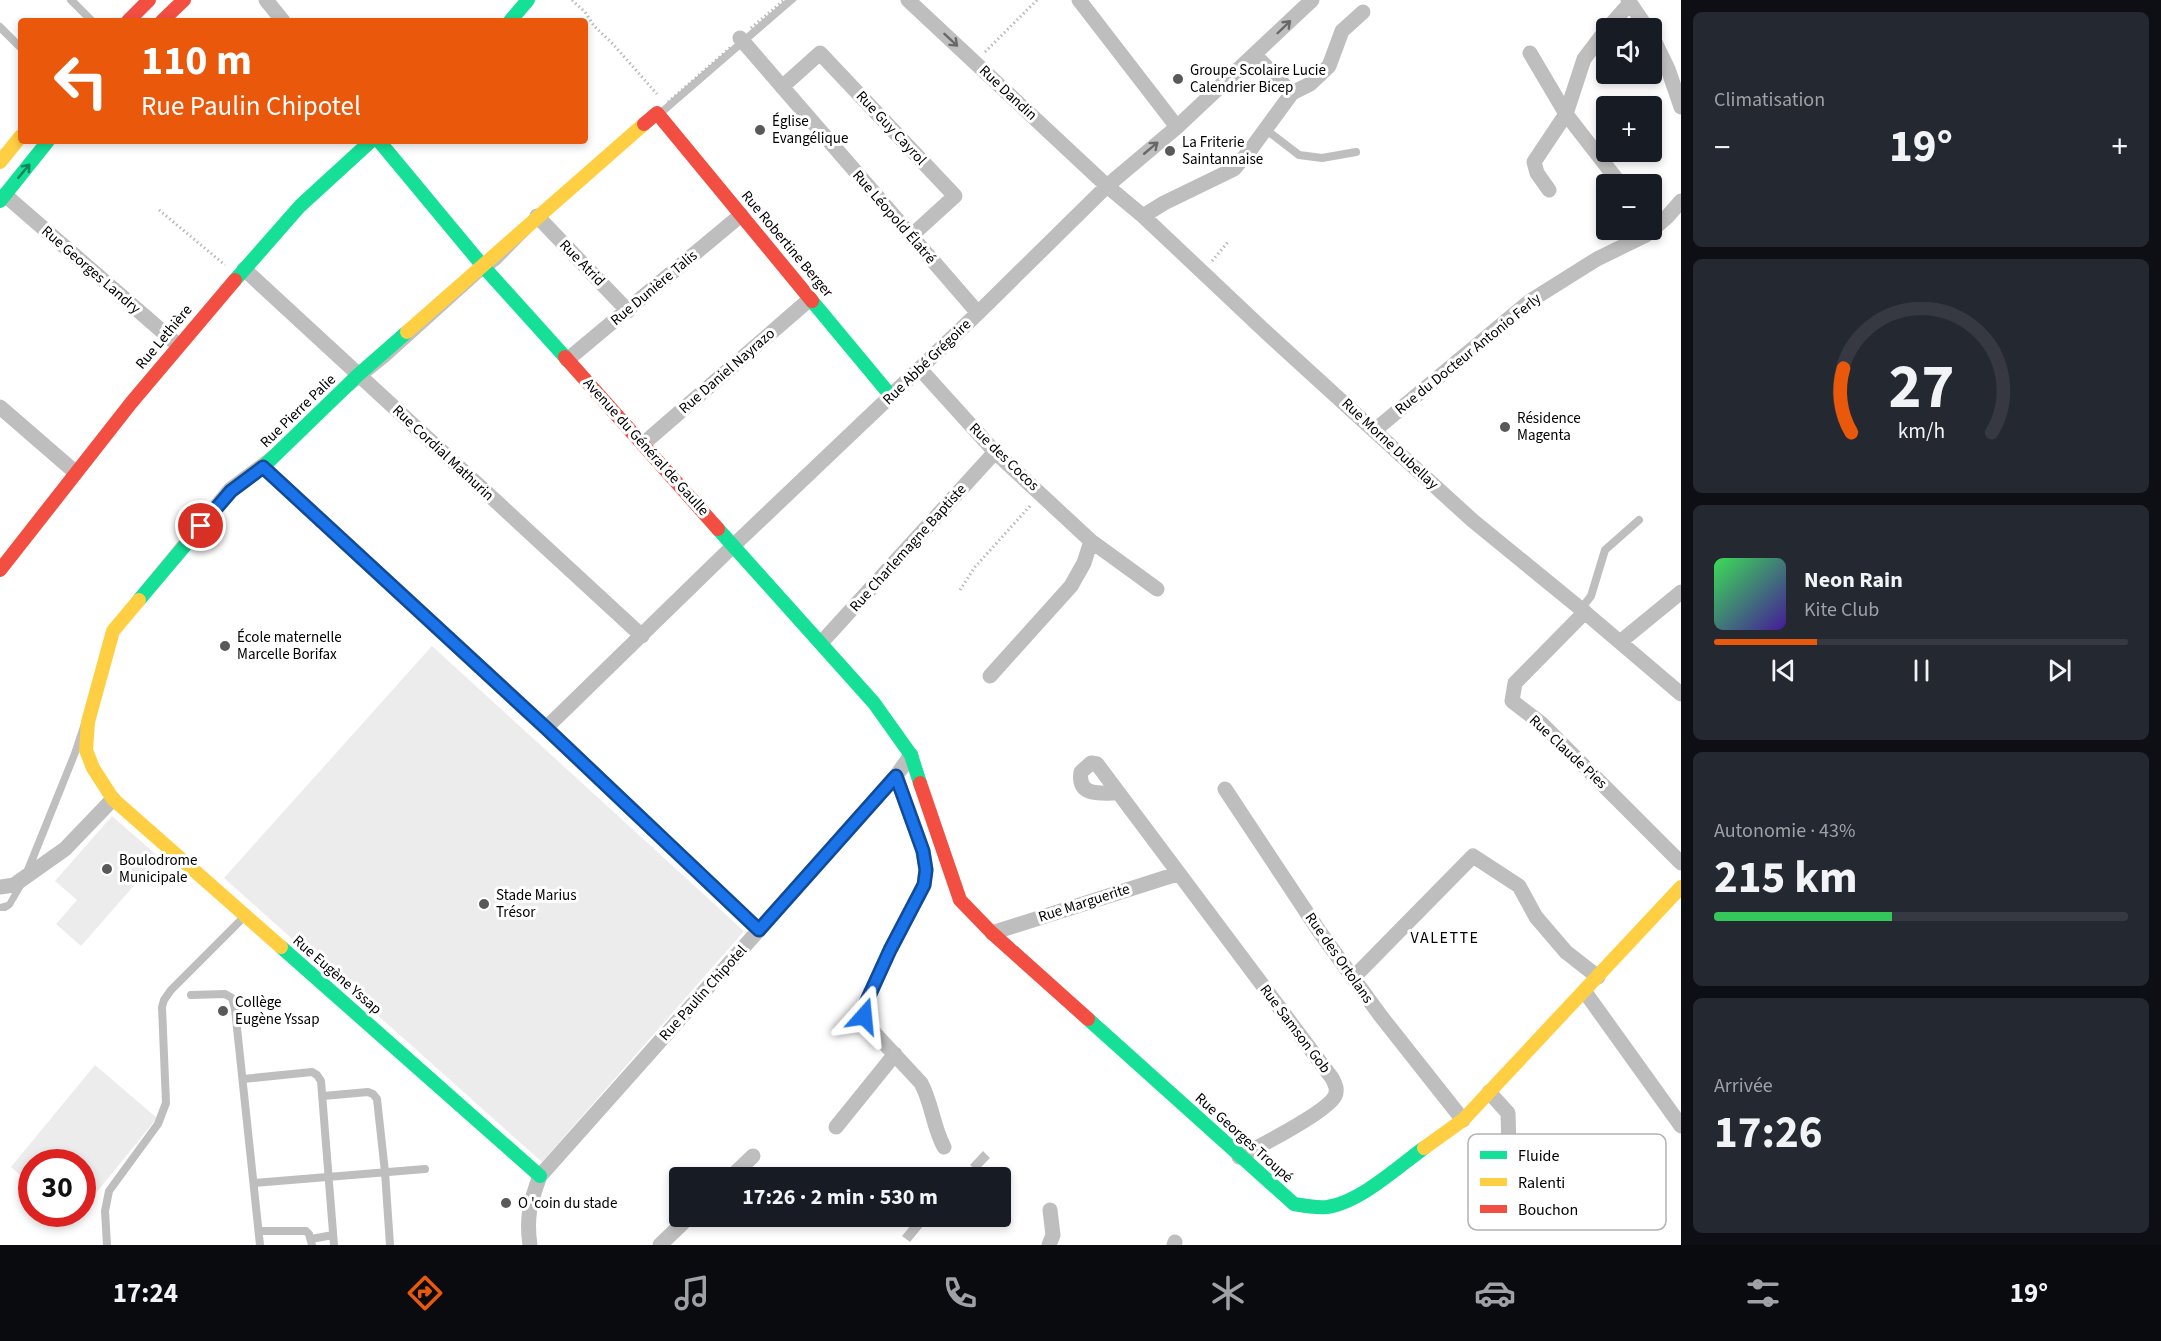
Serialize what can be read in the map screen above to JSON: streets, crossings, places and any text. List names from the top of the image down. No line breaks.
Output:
{"streets":{"street":["Rue Dandin","Rue Guy Cayrol","Rue Léopold Élatré","Rue Robertine Berger","Rue Atrid","Rue Georges Landry","Rue Dunière Talis","Rue Lethière","Rue du Docteur Antonio Ferly","Rue Abbé Grégoire","Rue Daniel Nayrazo","Rue Pierre Palie","Rue Morne Dubellay","Avenue du Général de Gaulle","Rue Cordial Mathurin","Rue des Cocos","Rue Charlemagne Baptiste","Rue Claude Pies","Rue Marguerite","Rue des Ortolans","Rue Eugène Yssap","Rue Paulin Chipotel","Rue Samson Gob","Rue Georges Troupé"]},"crossings":[["Rue Dandin","Rue Abbé Grégoire"],["Rue Dandin","Rue Morne Dubellay"],["Rue Guy Cayrol","Rue Léopold Élatré"],["Rue Léopold Élatré","Rue Abbé Grégoire"],["Rue Robertine Berger","Rue Dunière Talis"],["Rue Robertine Berger","Rue Abbé Grégoire"],["Rue Robertine Berger","Rue Daniel Nayrazo"],["Rue Robertine Berger","Rue Pierre Palie"],["Rue Atrid","Rue Dunière Talis"],["Rue Atrid","Rue Pierre Palie"],["Rue Georges Landry","Rue Lethière"],["Rue Dunière Talis","Avenue du Général de Gaulle"],["Rue Lethière","Rue Cordial Mathurin"],["Rue du Docteur Antonio Ferly","Rue Morne Dubellay"],["Rue Abbé Grégoire","Rue Morne Dubellay"],["Rue Abbé Grégoire","Avenue du Général de Gaulle"],["Rue Abbé Grégoire","Rue Cordial Mathurin"],["Rue Abbé Grégoire","Rue des Cocos"],["Rue Daniel Nayrazo","Avenue du Général de Gaulle"],["Rue Pierre Palie","Avenue du Général de Gaulle"],["Rue Pierre Palie","Rue Cordial Mathurin"],["Rue Pierre Palie","Rue Eugène Yssap"],["Rue Morne Dubellay","Rue Claude Pies"],["Avenue du Général de Gaulle","Rue Charlemagne Baptiste"],["Avenue du Général de Gaulle","Rue Paulin Chipotel"],["Avenue du Général de Gaulle","Rue Georges Troupé"],["Rue des Cocos","Rue Charlemagne Baptiste"],["Rue Marguerite","Rue Samson Gob"],["Rue Marguerite","Rue Georges Troupé"],["Rue des Ortolans","Rue Georges Troupé"],["Rue Eugène Yssap","Rue Paulin Chipotel"],["Rue Paulin Chipotel","Rue Georges Troupé"],["Rue Samson Gob","Rue Georges Troupé"]],"districts":["VALETTE"],"places":["Groupe Scolaire Lucie Calendrier Bicep","Église Evangélique","La Friterie Saintannaise","Résidence Magenta","École maternelle Marcelle Borifax","Boulodrome Municipale","Stade Marius Trésor","Collège Eugène Yssap","O 'coin du stade"],"legend":["Fluide","Ralenti","Bouchon"],"page":{"tile":["Climatisation",["Autonomie · 43%","215 km"],["Arrivée","17:26"]],"map_buttons":["+","−"],"turn":["110 m","Rue Paulin Chipotel"],"heat":["−","19°","+"],"song":["Neon Rain","Kite Club"],"limit":"30","trip":"17:26 · 2 min · 530 m","tabs":["17:24","19°"],"gauge":["27","km/h"]}}
